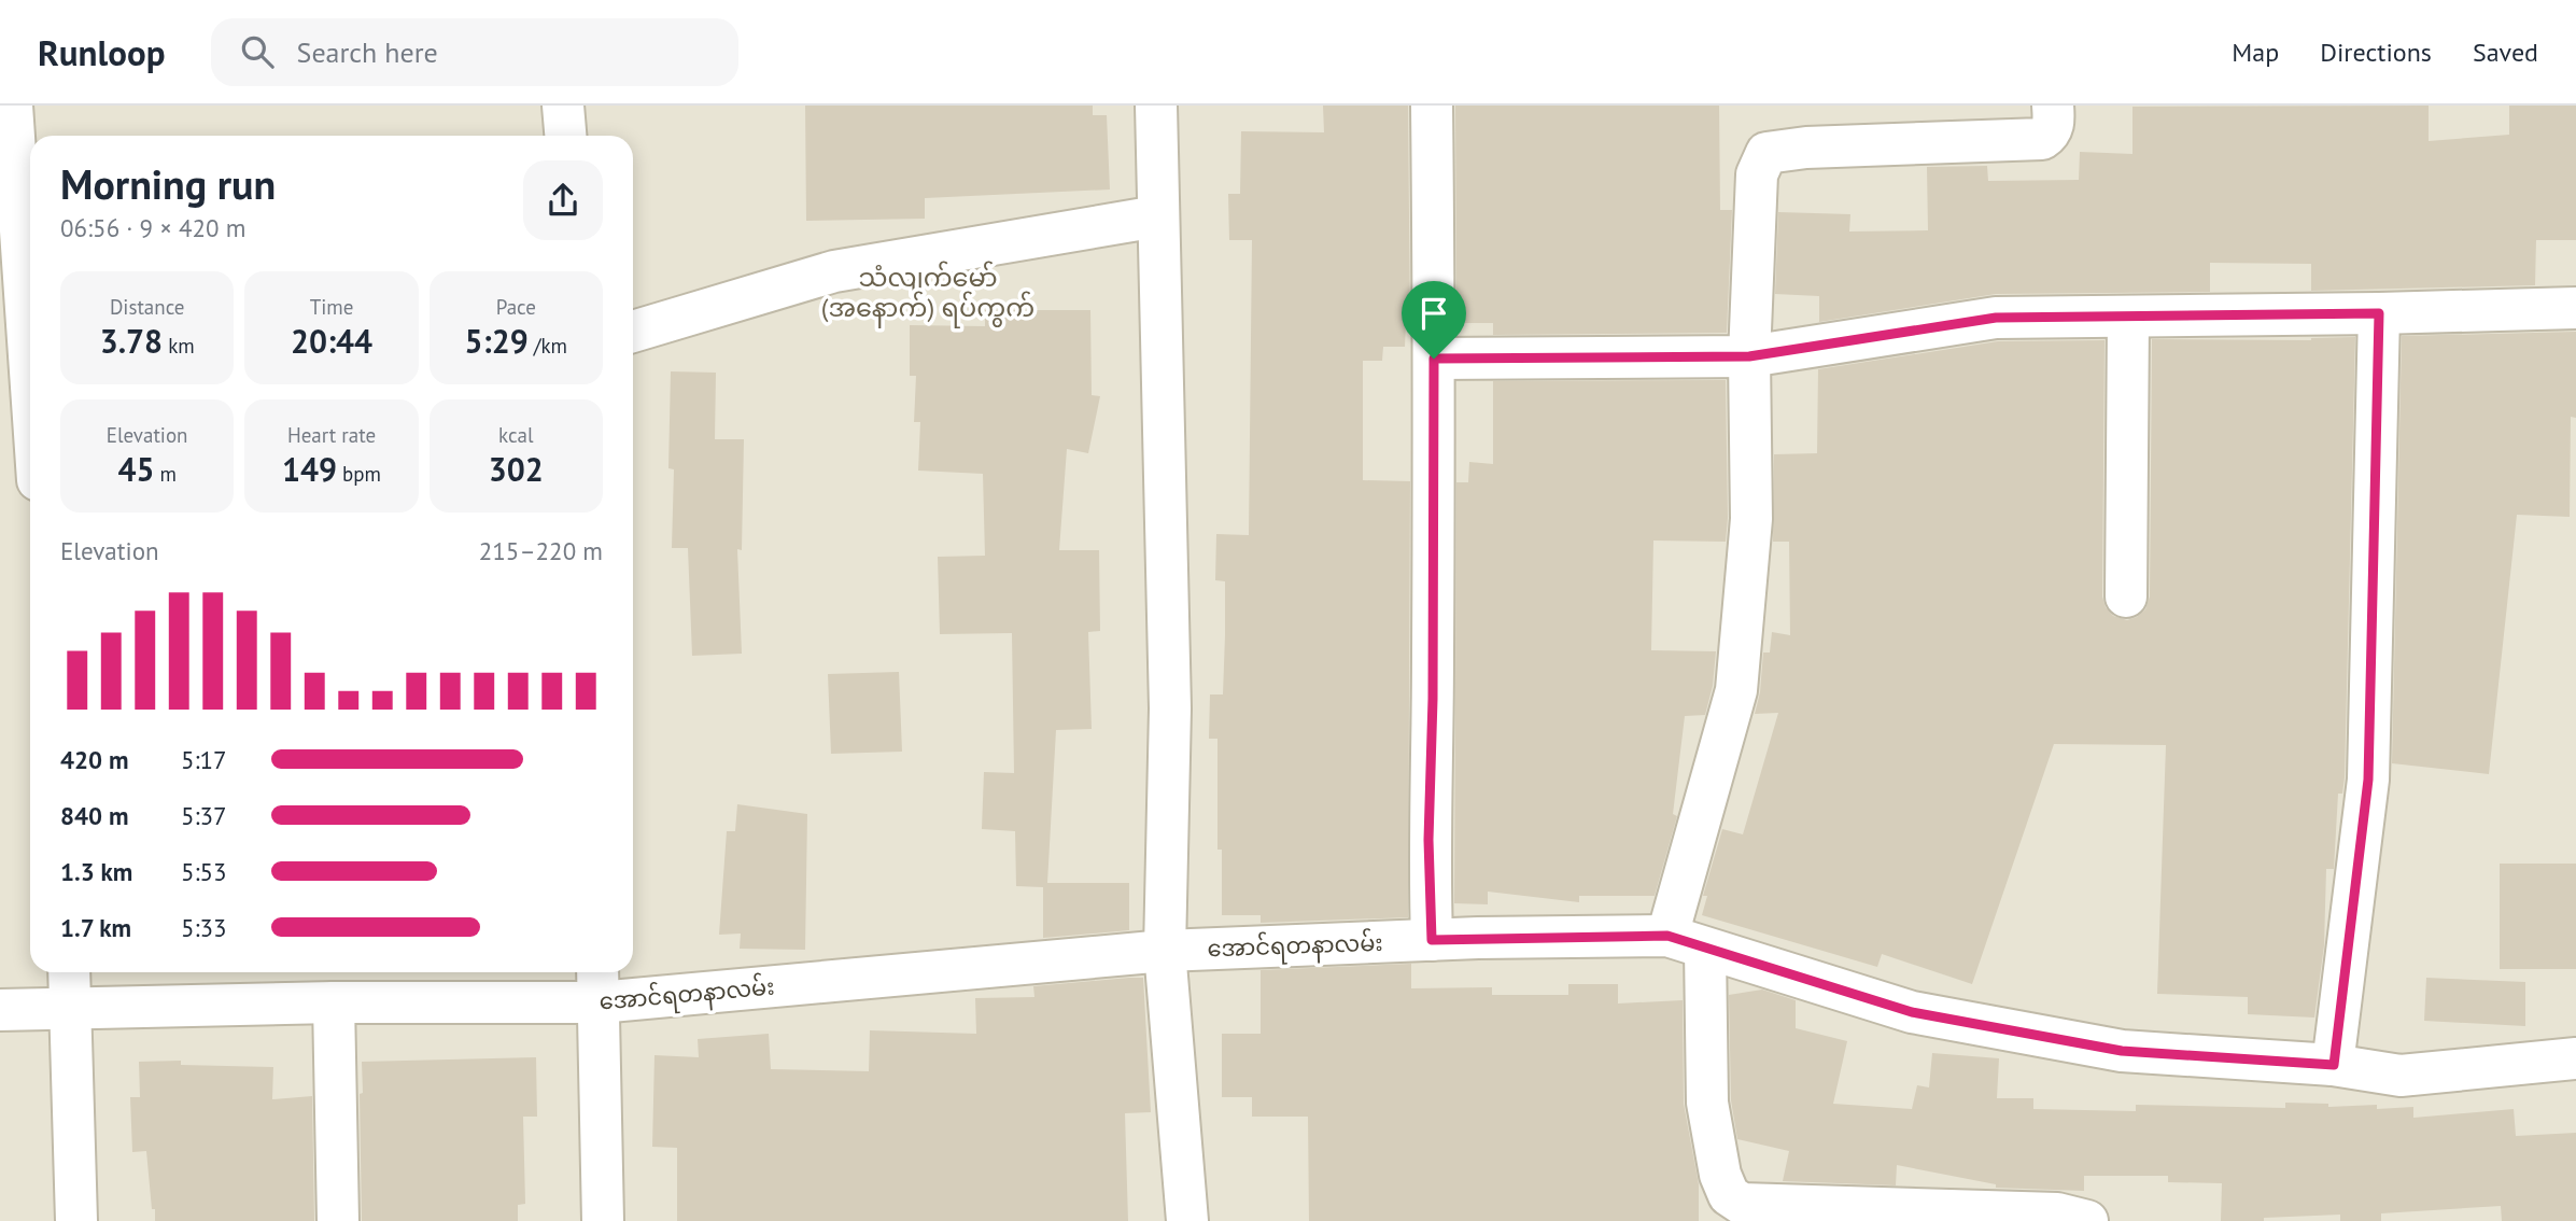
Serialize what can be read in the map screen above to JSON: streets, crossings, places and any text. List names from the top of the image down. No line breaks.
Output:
{"streets":{"street":["အောင်ရတနာလမ်း"]},"districts":["သံလျက်မော် (အနောက်) ရပ်ကွက်"],"page":{"header":"Runloop","search":"Search here","nav":["Map","Directions","Saved"],"heading":["Morning run","06:56 · 9 × 420 m"],"stats":[["Distance","3.78 km"],["Time","20:44"],["Pace","5:29 /km"],["Elevation","45 m"],["Heart rate","149 bpm"],["kcal","302"]],"chart":["Elevation","215–220 m"],"list":[{"name":"420 m","note":"5:17"},{"name":"840 m","note":"5:37"},{"name":"1.3 km","note":"5:53"},{"name":"1.7 km","note":"5:33"}]}}
